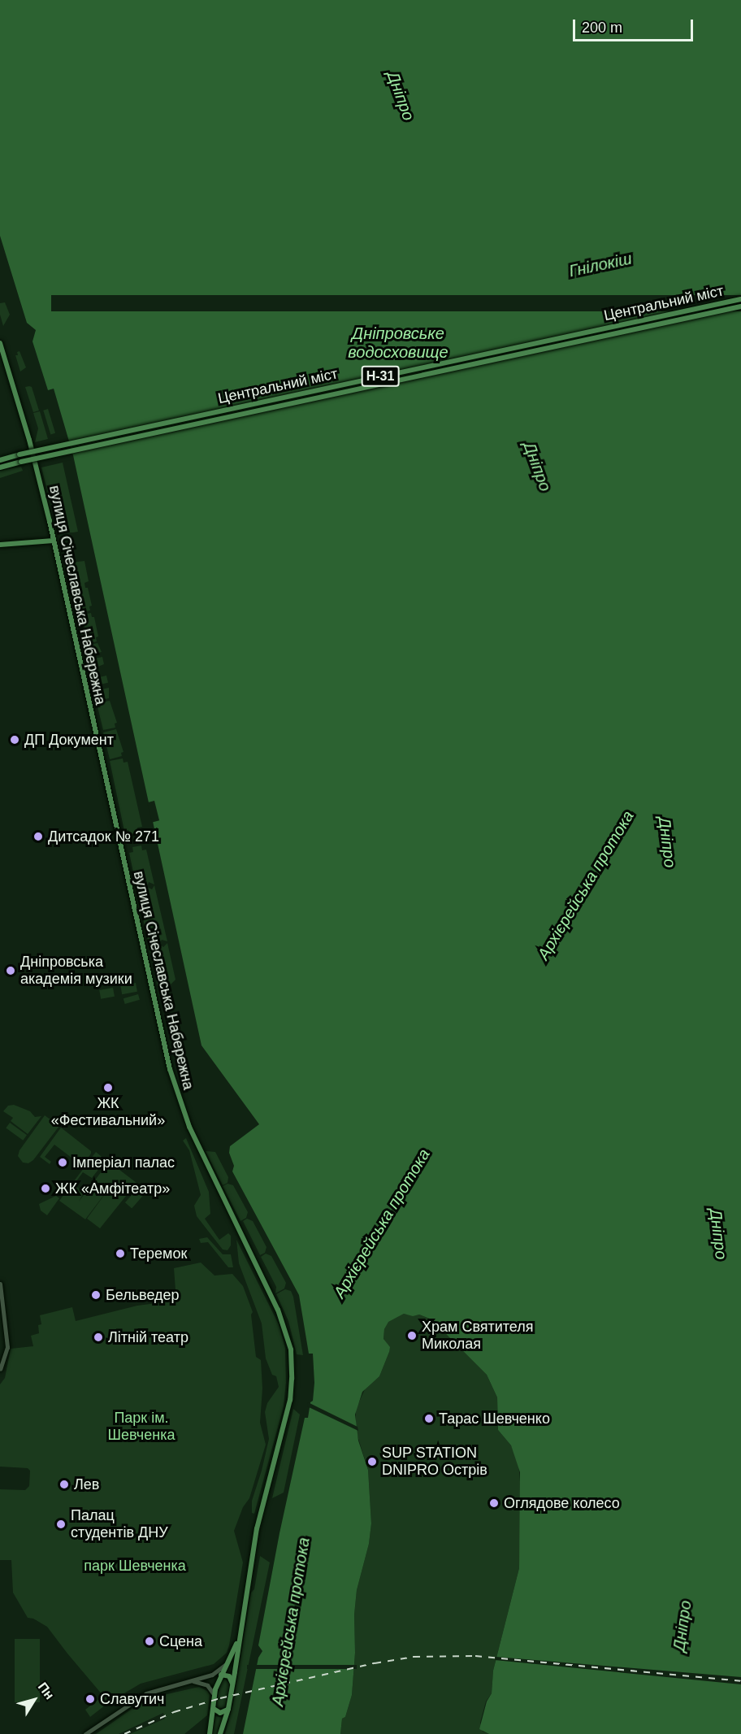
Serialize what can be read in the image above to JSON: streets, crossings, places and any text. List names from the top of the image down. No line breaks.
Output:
{"streets":{"main road":["Центральний міст","Н-31","вулиця Січеславська Набережна"]},"water":["Дніпро","Гнілокіш","Дніпровське водосховище","Архієрейська протока"],"parks":["Парк iм. Шевченка","парк Шевченка"],"places":["ДП Документ","Дитсадок № 271","Дніпровська академія музики","ЖК «Фестивальний»","Імперіал палас","ЖК «Амфітеатр»","Теремок","Бельведер","Храм Святителя Миколая","Літній театр","Тарас Шевченко","SUP STATION DNIPRO Острів","Лев","Оглядове колесо","Палац студентів ДНУ","Сцена","Славутич"],"scale_bar":"200 m","north":"top right"}
